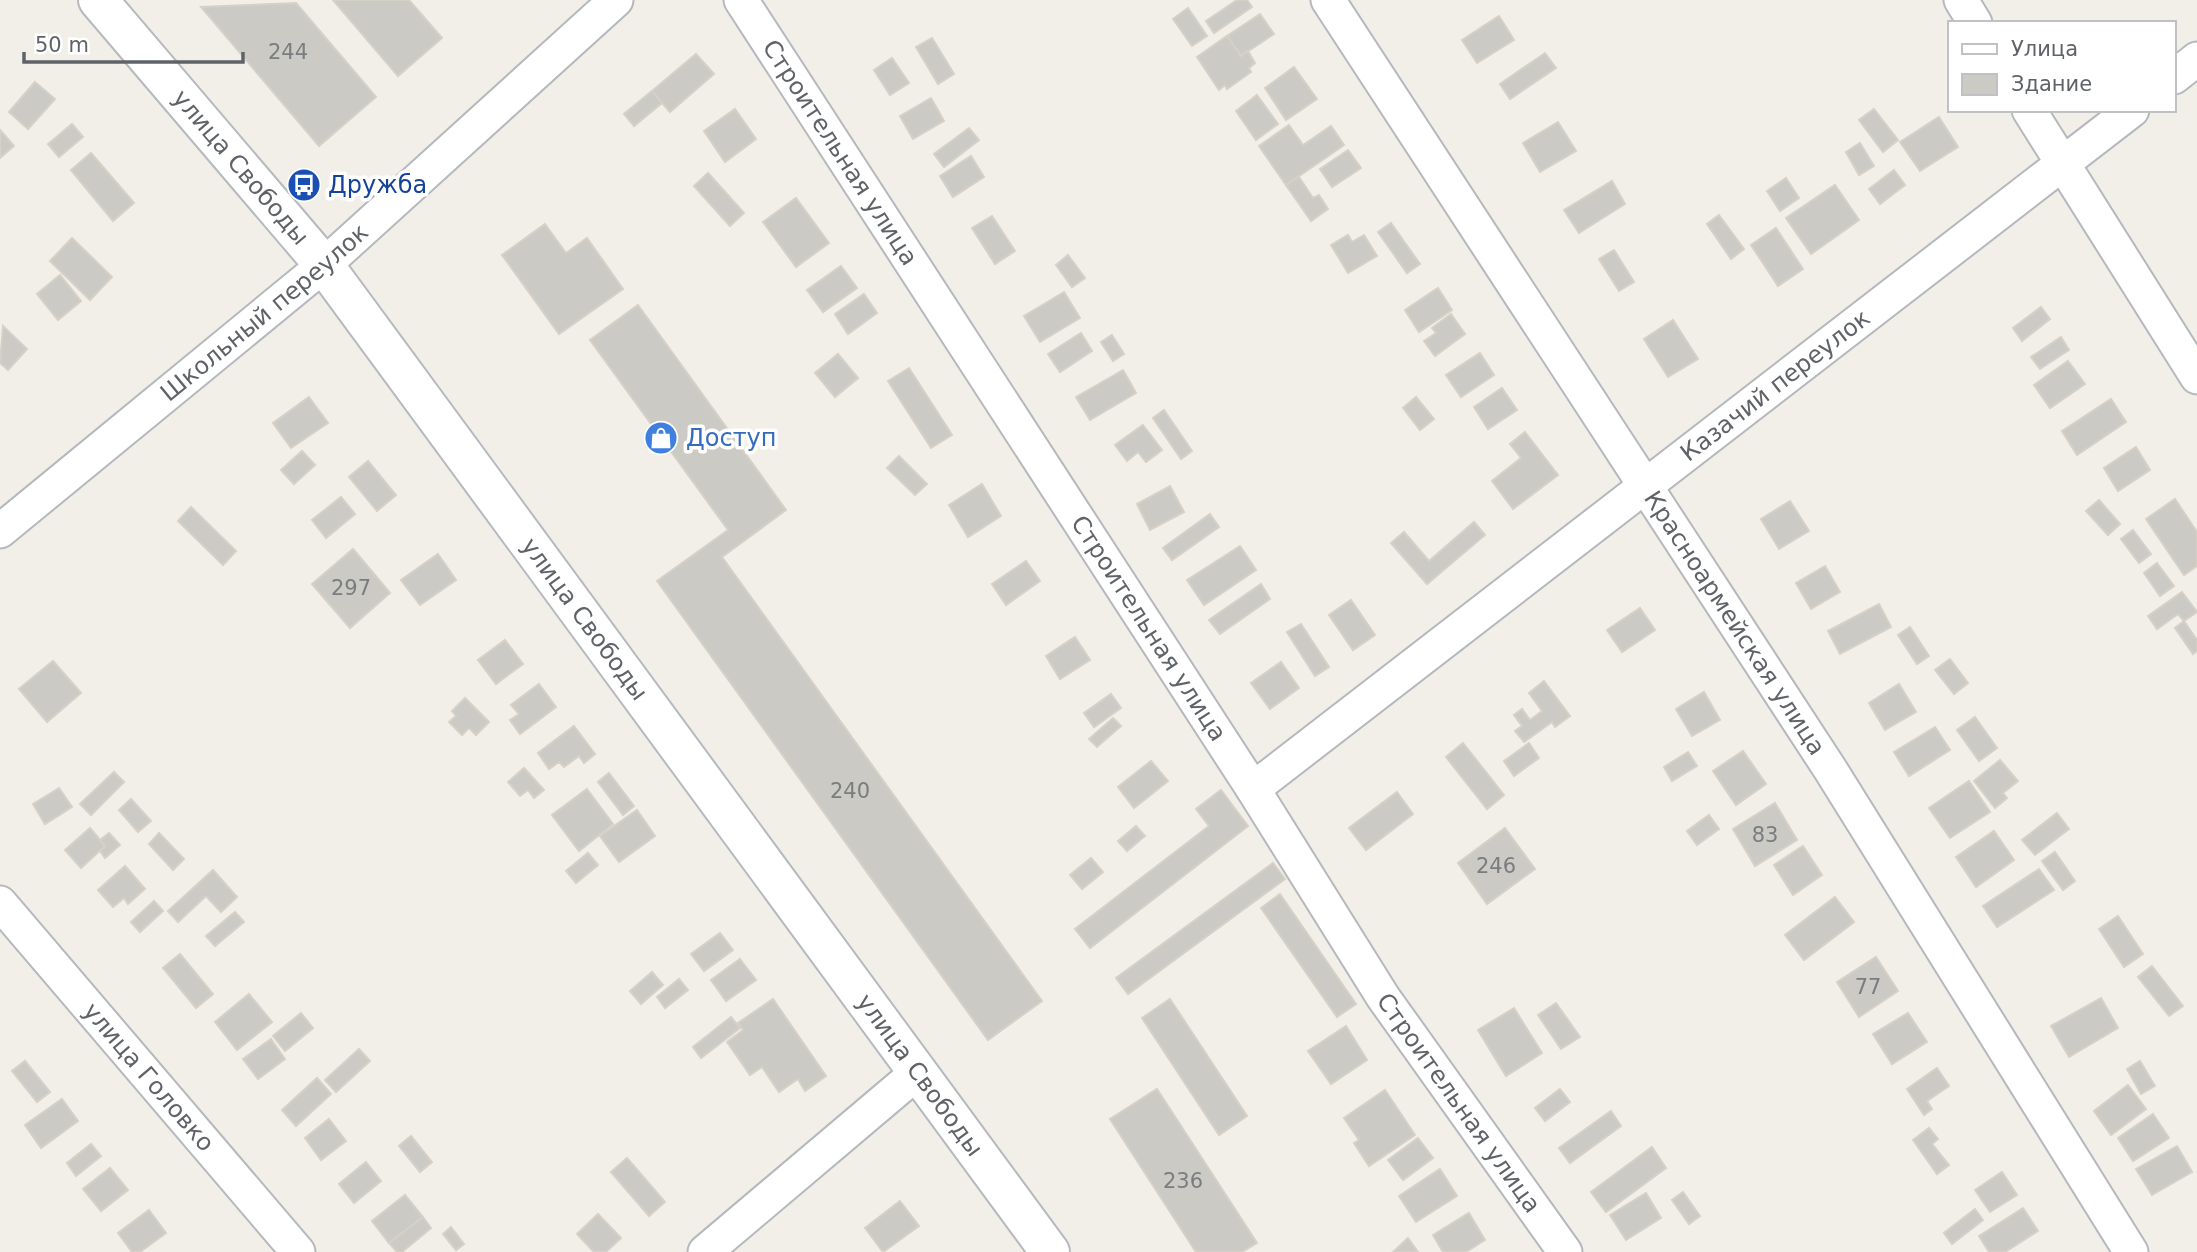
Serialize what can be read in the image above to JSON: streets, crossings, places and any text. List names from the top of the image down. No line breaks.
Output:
{"streets":{"main road":["улица Свободы"],"street":["Строительная улица","Школьный переулок","Казачий переулок","Красноармейская улица","улица Головко"]},"crossings":[["Строительная улица","Казачий переулок"],["улица Свободы","Школьный переулок"],["Казачий переулок","Красноармейская улица"]],"places":{"bus stop":["Дружба"],"shop":["Доступ"]},"house_numbers":["244","297","240","83","246","77","236"],"legend":["Улица","Здание"],"scale_bar":"50 m"}
